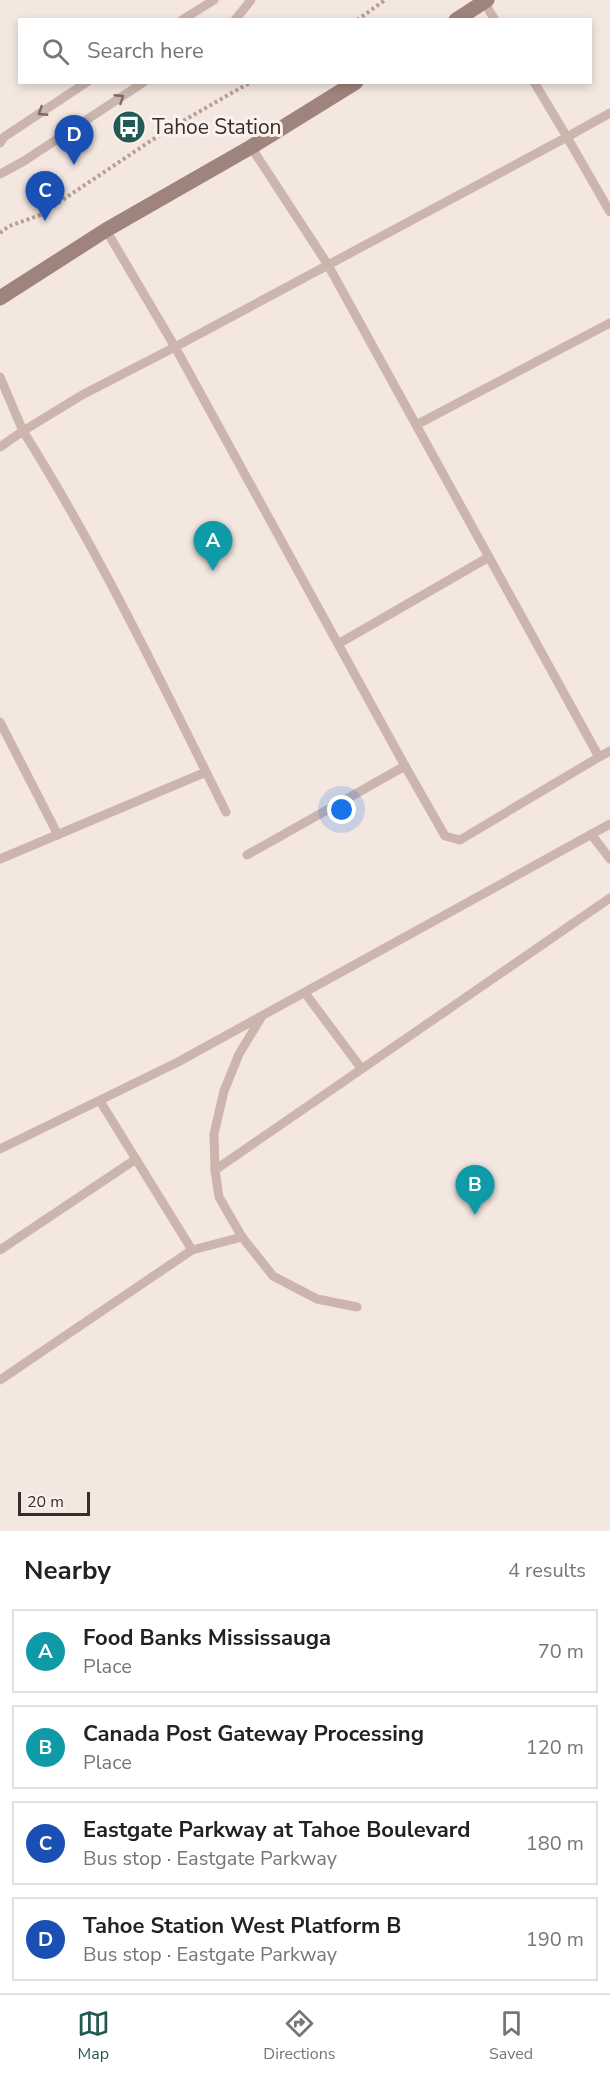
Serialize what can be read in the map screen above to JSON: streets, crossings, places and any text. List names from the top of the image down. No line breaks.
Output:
{"places":{"bus stop":["Tahoe Station"]},"scale_bar":"20 m","page":{"search":"Search here","pins":["D","C","A","B"],"scale":"20 m","heading":["Nearby","4 results"],"list":[{"mark":"A","name":"Food Banks Mississauga","note":"Place","value":"70 m"},{"mark":"B","name":"Canada Post Gateway Processing","note":"Place","value":"120 m"},{"mark":"C","name":"Eastgate Parkway at Tahoe Boulevard","note":"Bus stop · Eastgate Parkway","value":"180 m"},{"mark":"D","name":"Tahoe Station West Platform B","note":"Bus stop · Eastgate Parkway","value":"190 m"}],"nav":["Map","Directions","Saved"]}}
